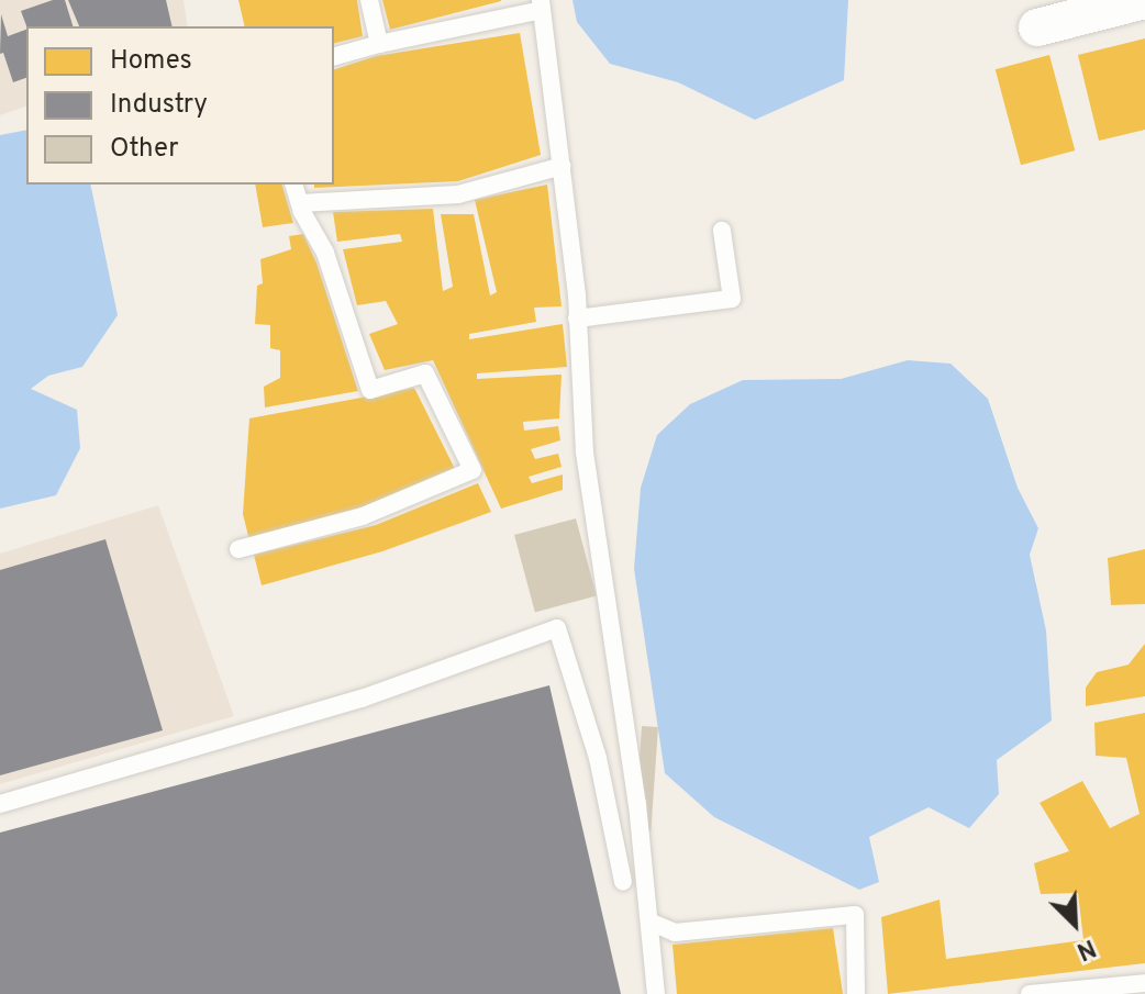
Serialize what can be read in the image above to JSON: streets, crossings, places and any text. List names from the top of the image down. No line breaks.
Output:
{"legend":["Homes","Industry","Other"],"north":"bottom right"}
